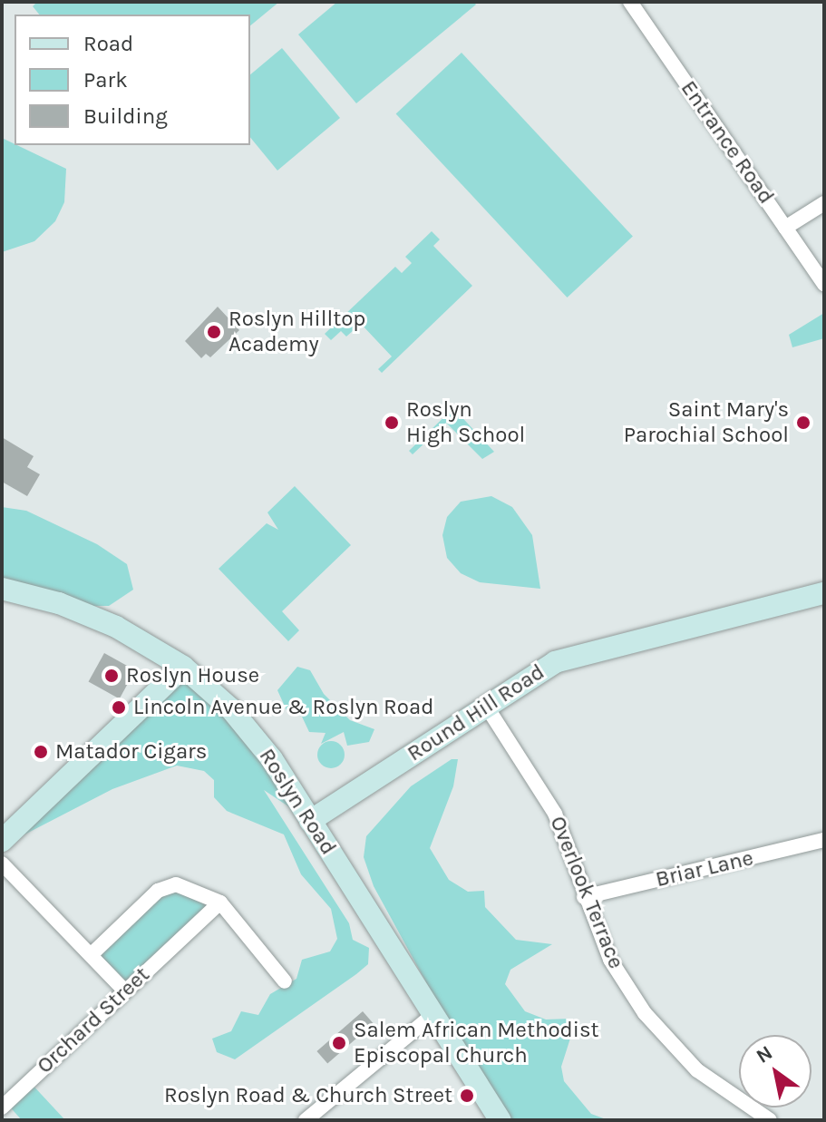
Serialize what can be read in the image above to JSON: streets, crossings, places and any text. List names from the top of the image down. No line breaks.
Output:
{"streets":{"street":["Entrance Road","Round Hill Road","Roslyn Road","Briar Lane","Overlook Terrace","Orchard Street"]},"crossings":[["Round Hill Road","Roslyn Road"],["Round Hill Road","Overlook Terrace"],["Briar Lane","Overlook Terrace"]],"places":["Roslyn Hilltop Academy","Roslyn High School","Saint Mary's Parochial School","Roslyn House","Lincoln Avenue & Roslyn Road","Matador Cigars","Salem African Methodist Episcopal Church","Roslyn Road & Church Street"],"legend":["Road","Park","Building"],"north":"top left"}
